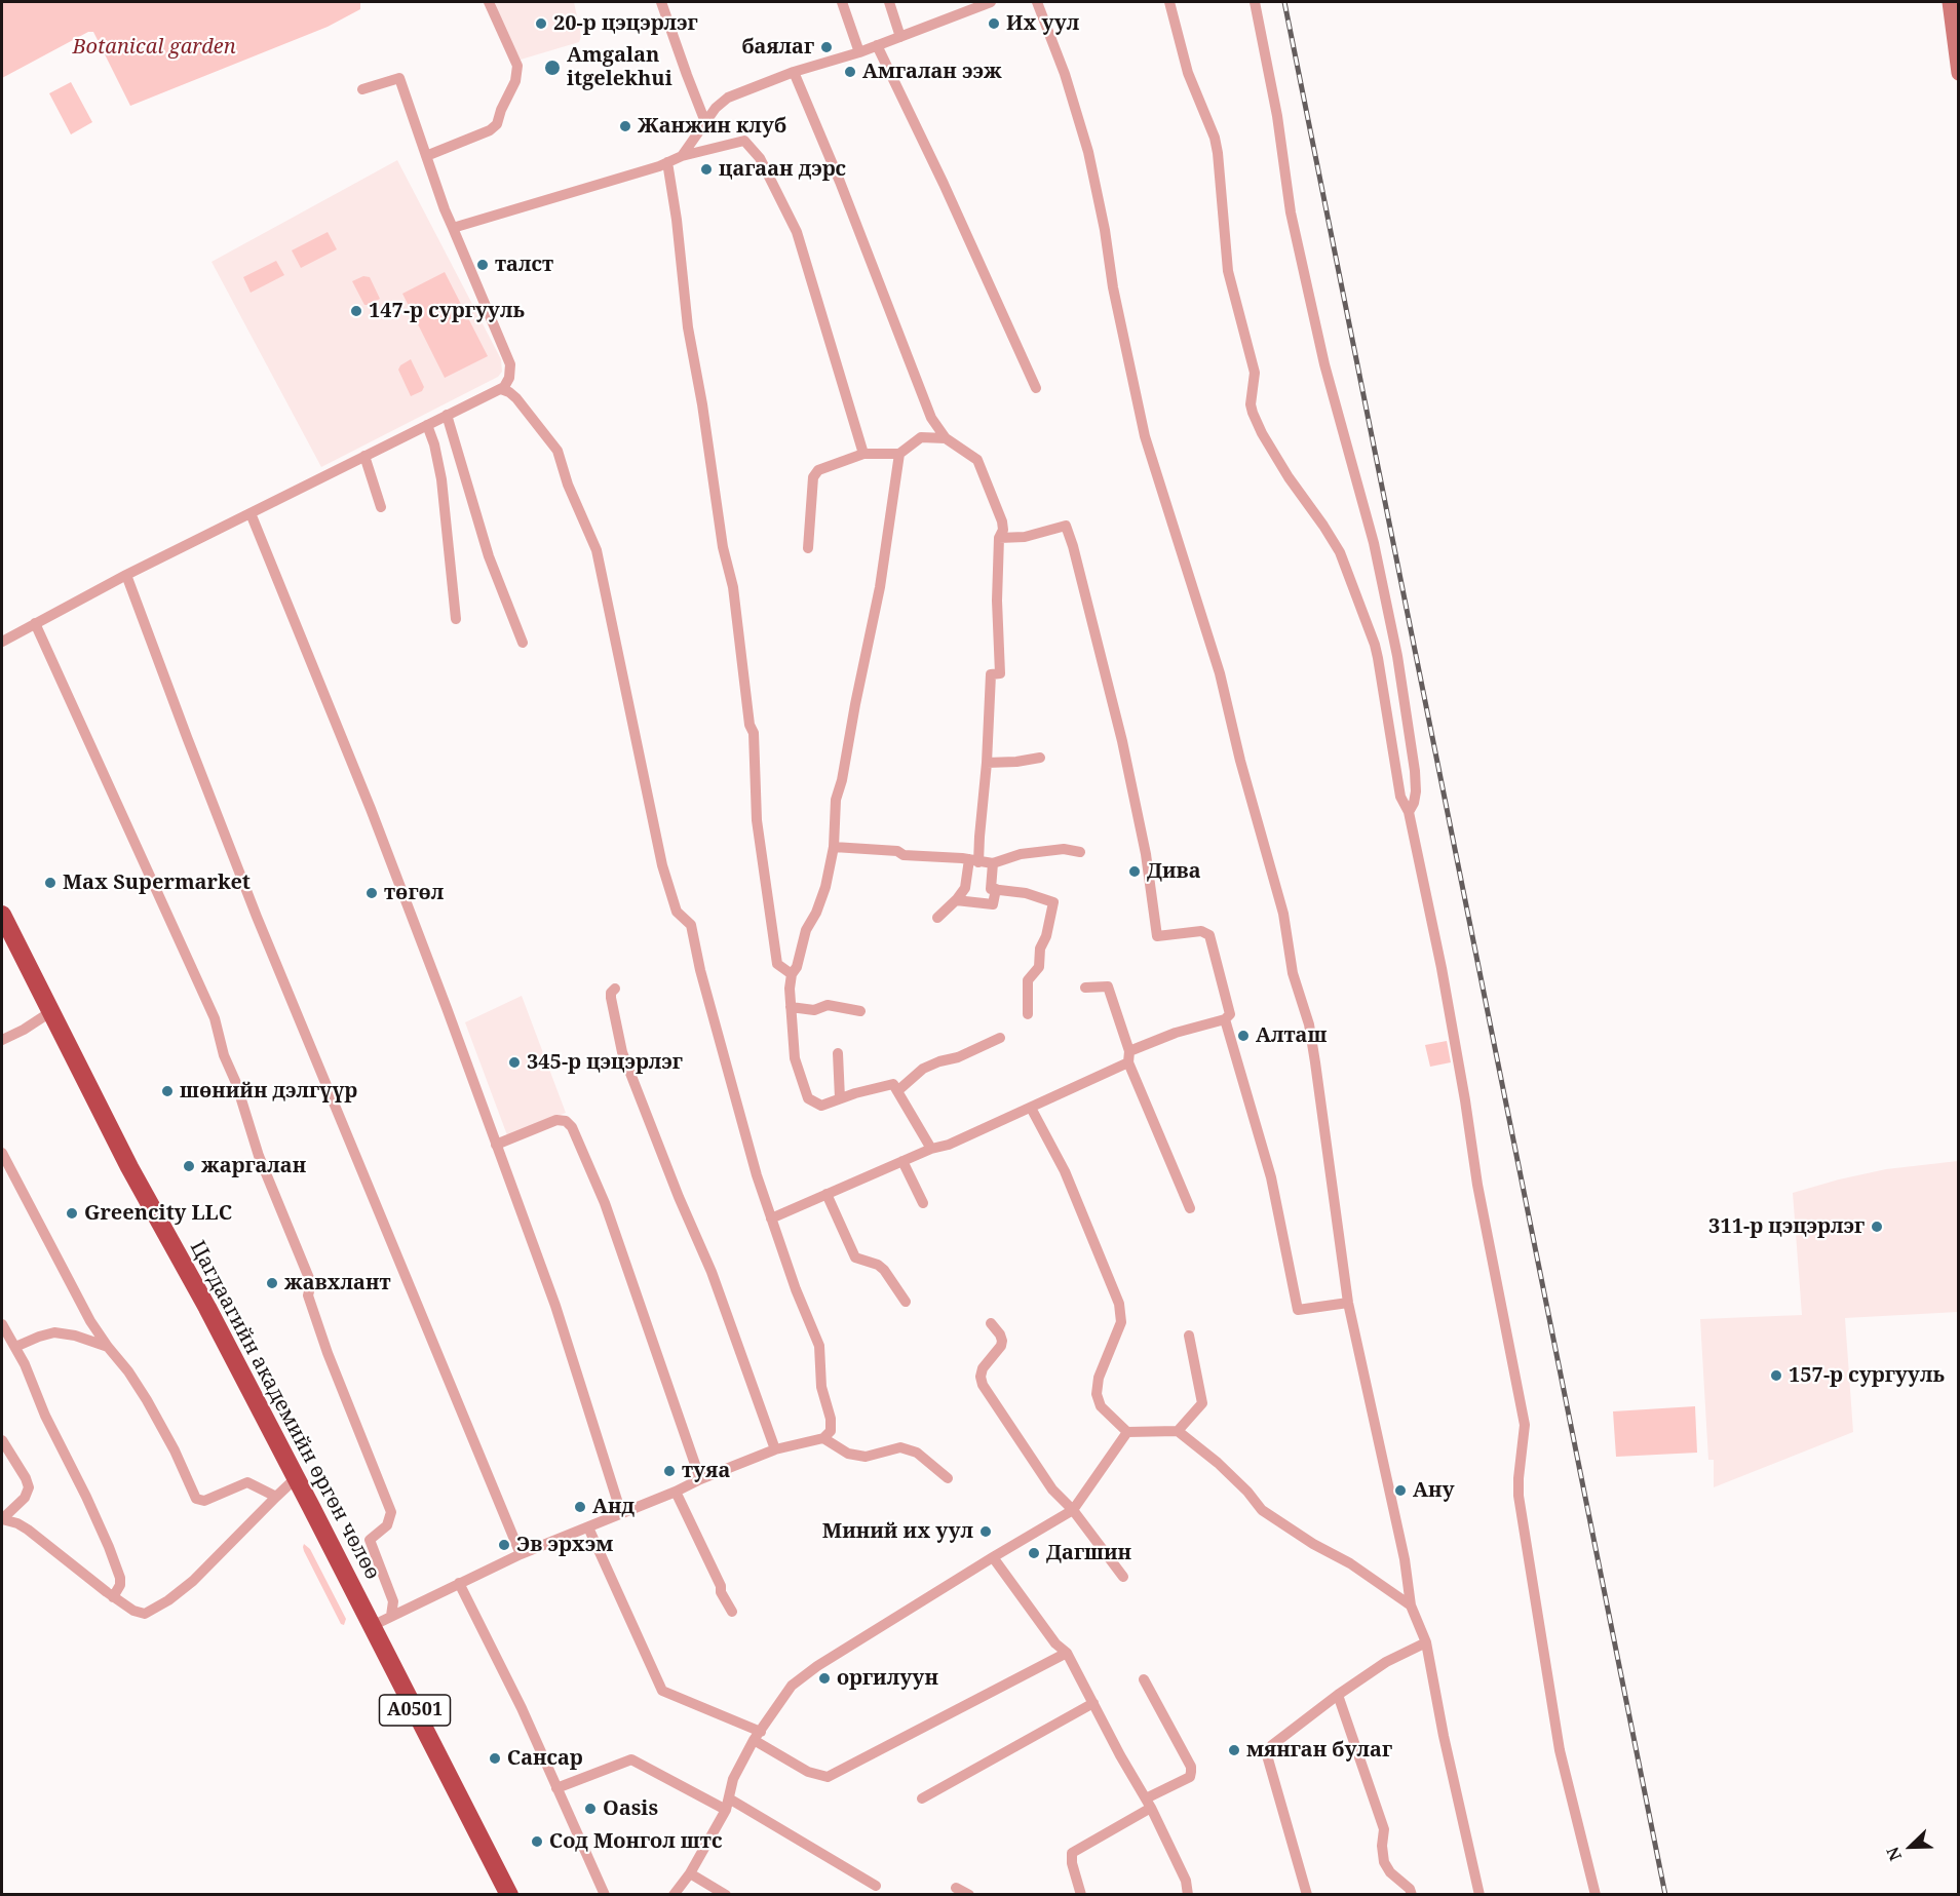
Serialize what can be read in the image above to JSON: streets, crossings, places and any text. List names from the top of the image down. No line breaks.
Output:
{"streets":{"highway":["Цагдаагийн академийн өргөн чөлөө","A0501"]},"parks":["Botanical garden"],"places":["20-р цэцэрлэг","Их уул","баялаг","Amgalan itgelekhui","Амгалан ээж","Жанжин клуб","цагаан дэрс","талст","147-р сургууль","Дива","Max Supermarket","төгөл","Алташ","345-р цэцэрлэг","шөнийн дэлгүүр","жаргалан","Greencity LLC","311-р цэцэрлэг","жавхлант","157-р сургууль","туяа","Ану","Анд","Миний их уул","Эв эрхэм","Дагшин","оргилуун","мянган булаг","Сансар","Oasis","Сод Монгол штс"],"north":"bottom left"}
